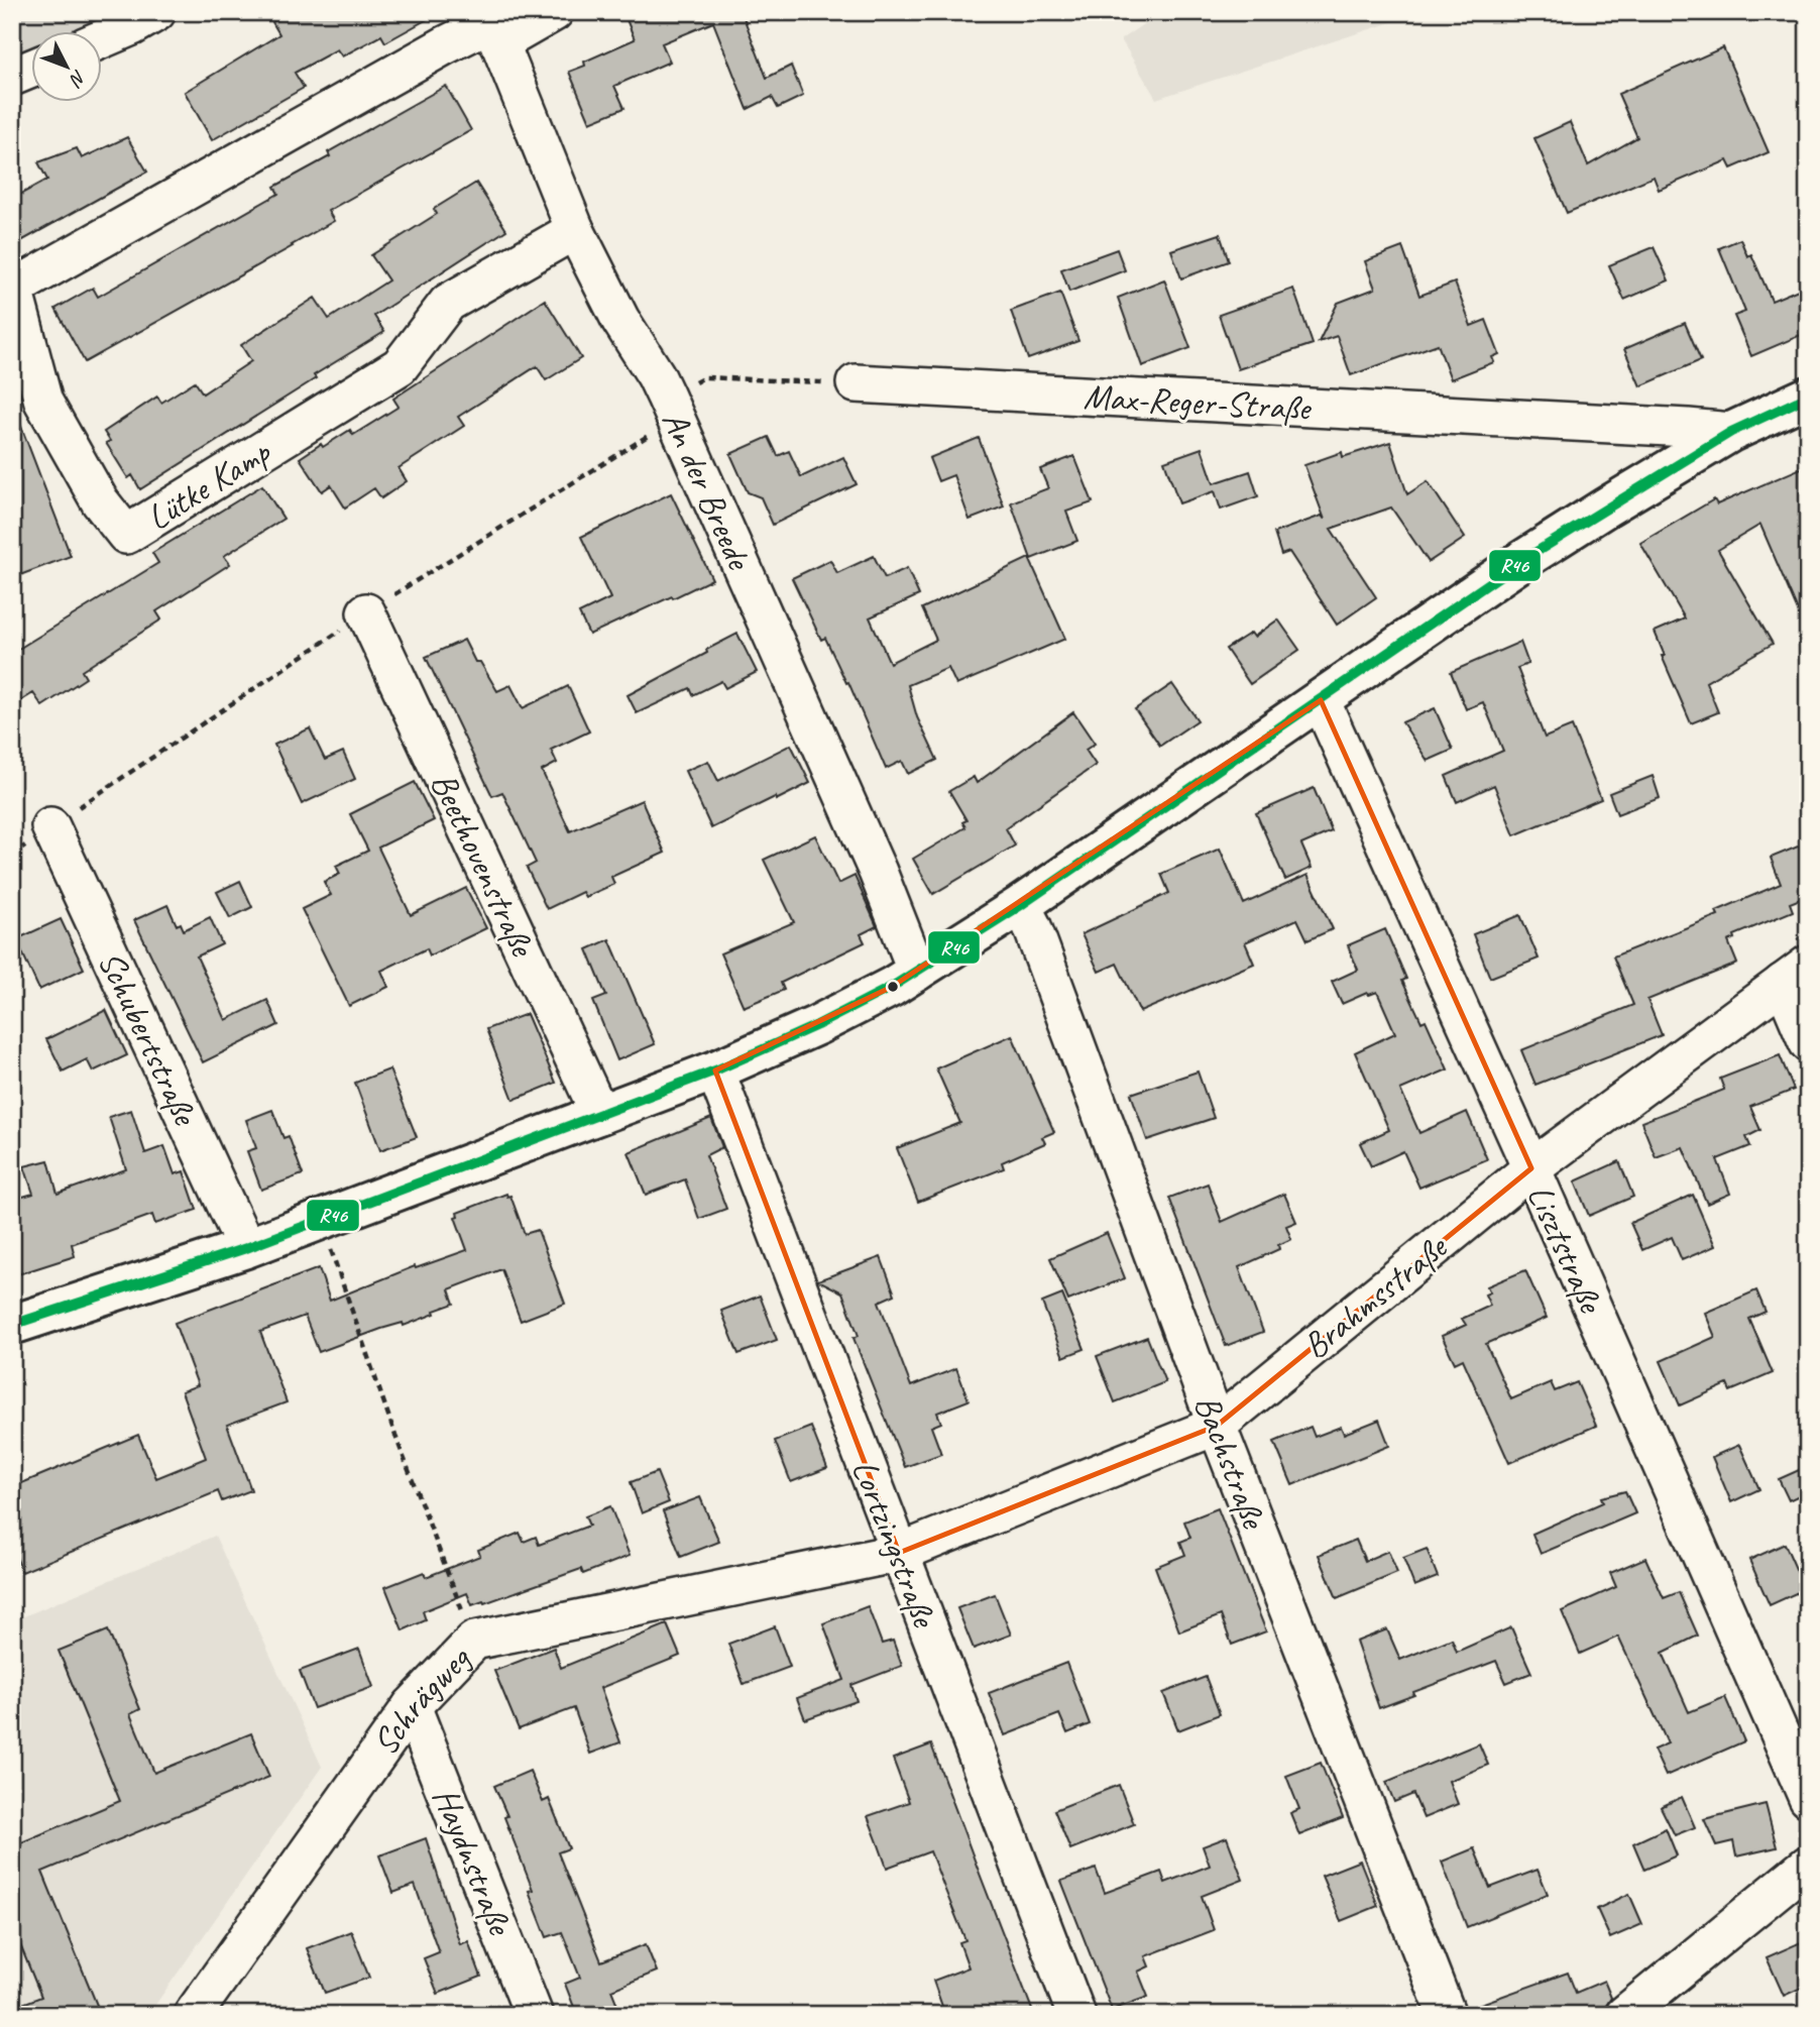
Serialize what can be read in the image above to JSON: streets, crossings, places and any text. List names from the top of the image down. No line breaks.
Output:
{"streets":{"street":["Max-Reger-Straße","Lütke Kamp","An der Breede","Beethovenstraße","Schubertstraße","Lisztstraße","Brahmsstraße","Bachstraße","Lortzingstraße","Schrägweg","Haydnstraße"]},"crossings":[["Lütke Kamp","An der Breede"],["Lisztstraße","Brahmsstraße"],["Brahmsstraße","Bachstraße"],["Brahmsstraße","Lortzingstraße"],["Brahmsstraße","Schrägweg"],["Lortzingstraße","Schrägweg"],["Schrägweg","Haydnstraße"]],"lines":["transit line R46"],"north":"bottom right"}
